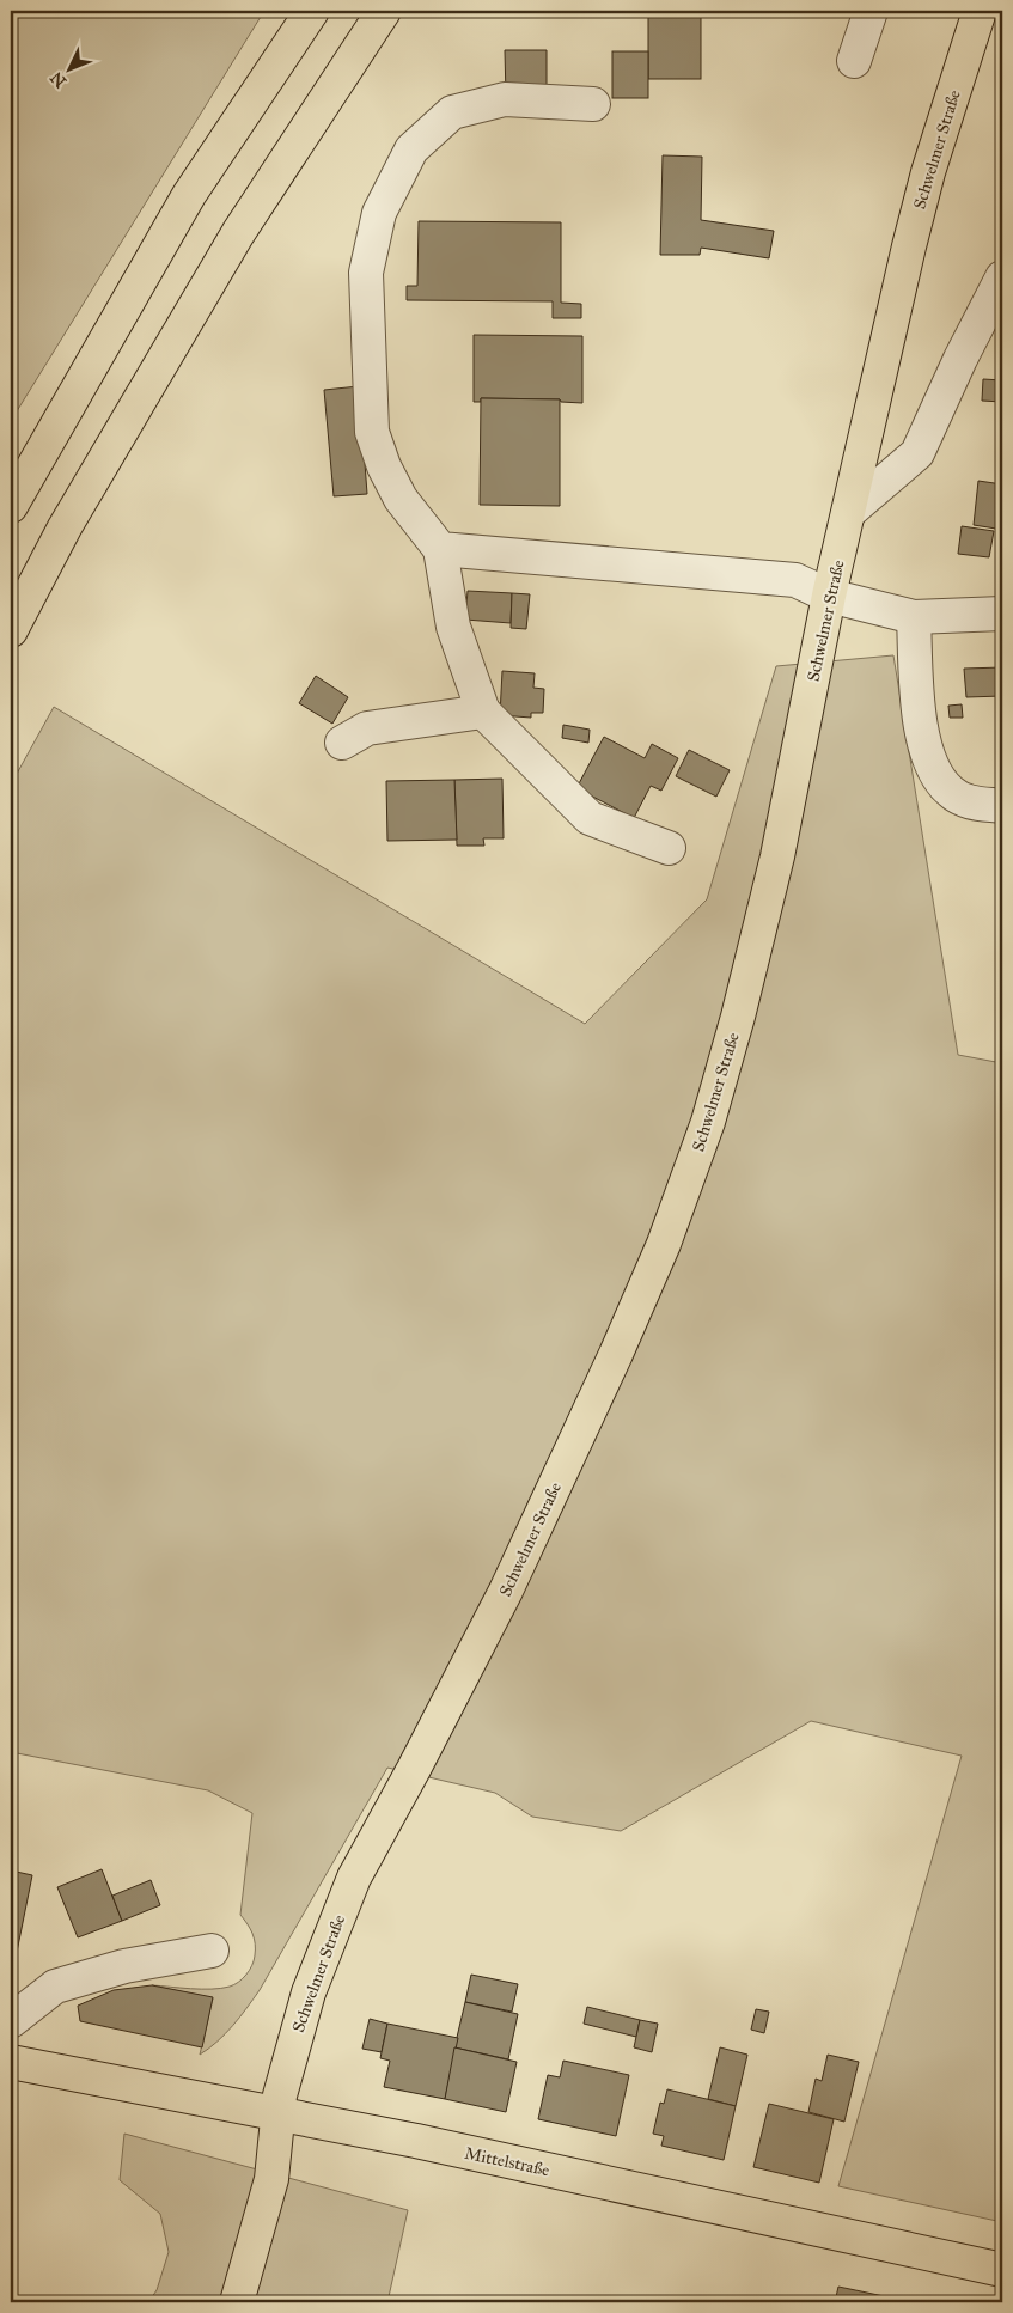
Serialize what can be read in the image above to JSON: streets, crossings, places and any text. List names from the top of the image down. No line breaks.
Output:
{"streets":{"main road":["Schwelmer Straße","Mittelstraße"]},"crossings":[["Schwelmer Straße","Mittelstraße"]],"north":"bottom left"}
